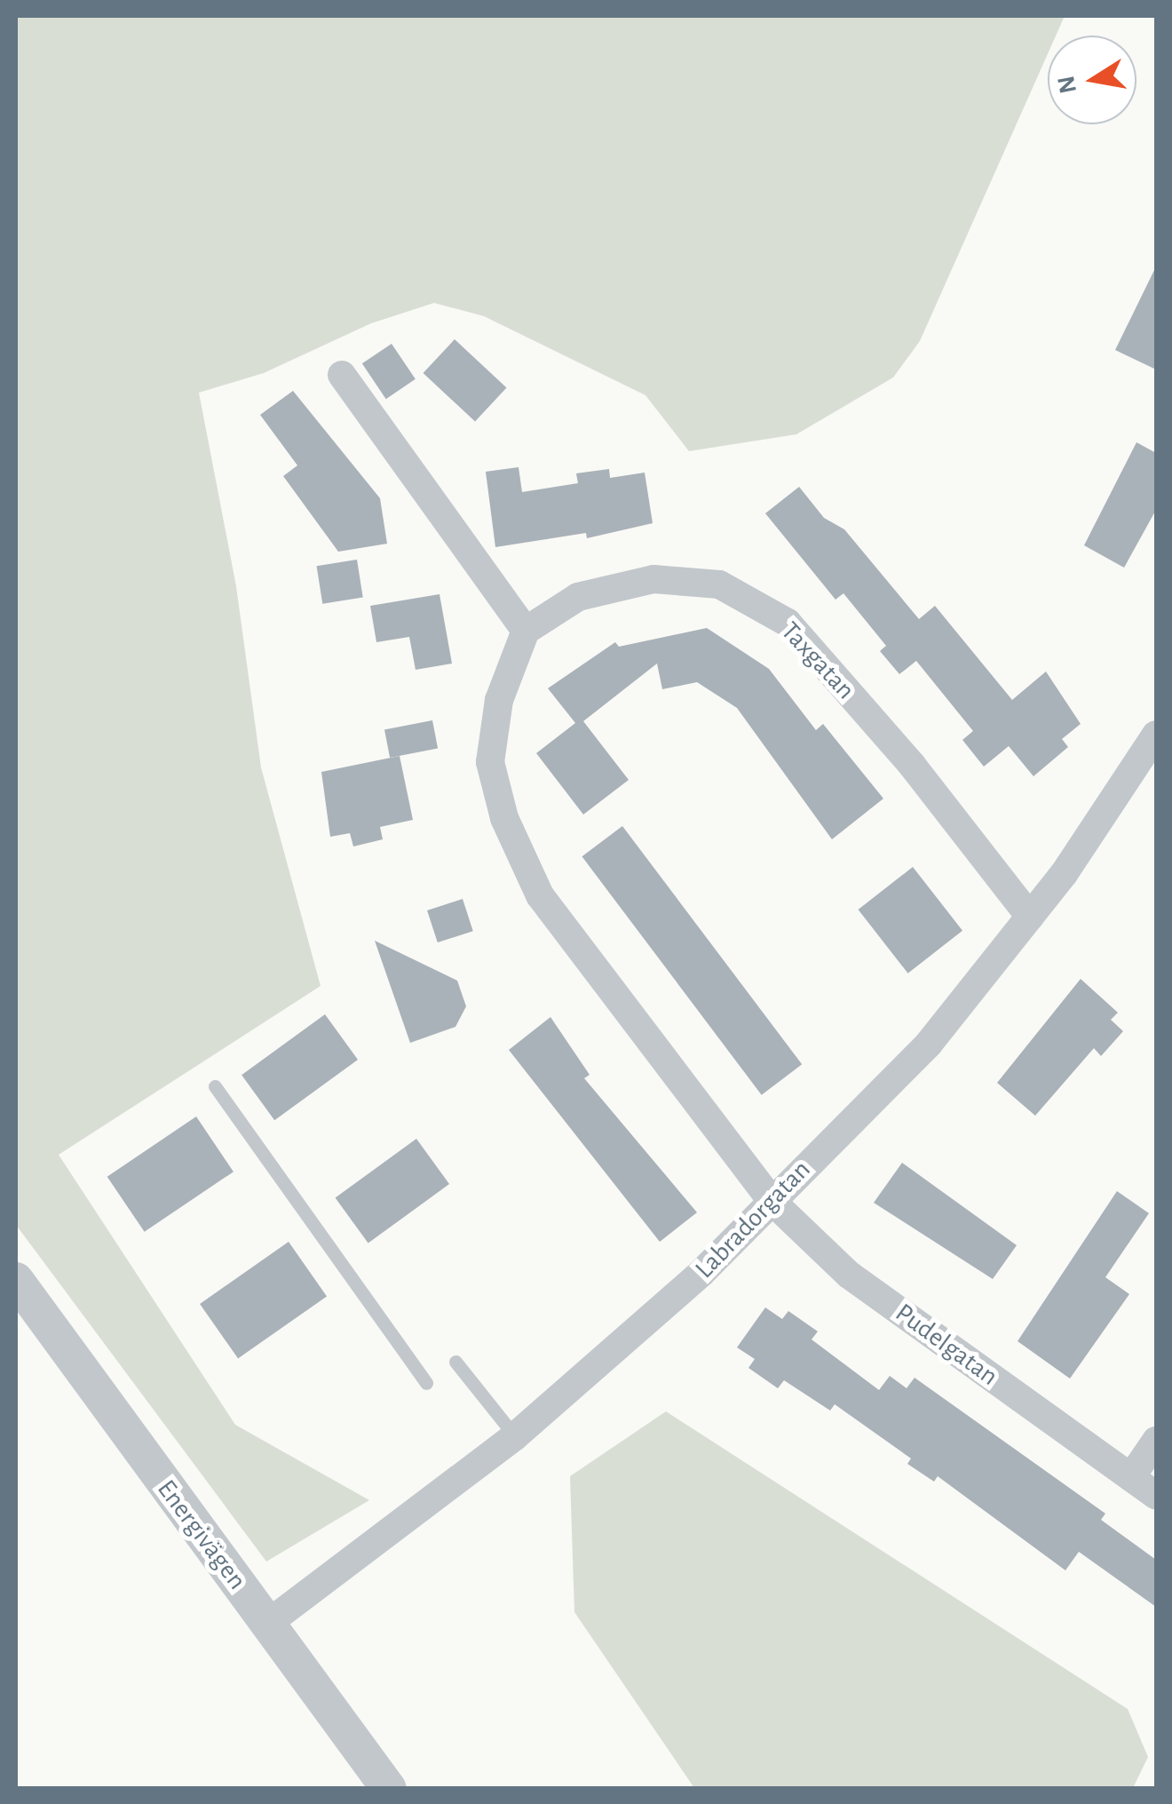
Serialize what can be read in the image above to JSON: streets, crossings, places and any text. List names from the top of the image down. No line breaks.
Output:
{"streets":{"street":["Taxgatan","Labradorgatan","Pudelgatan","Energivägen"]},"crossings":[["Taxgatan","Labradorgatan"],["Labradorgatan","Pudelgatan"],["Labradorgatan","Energivägen"]],"north":"left"}
